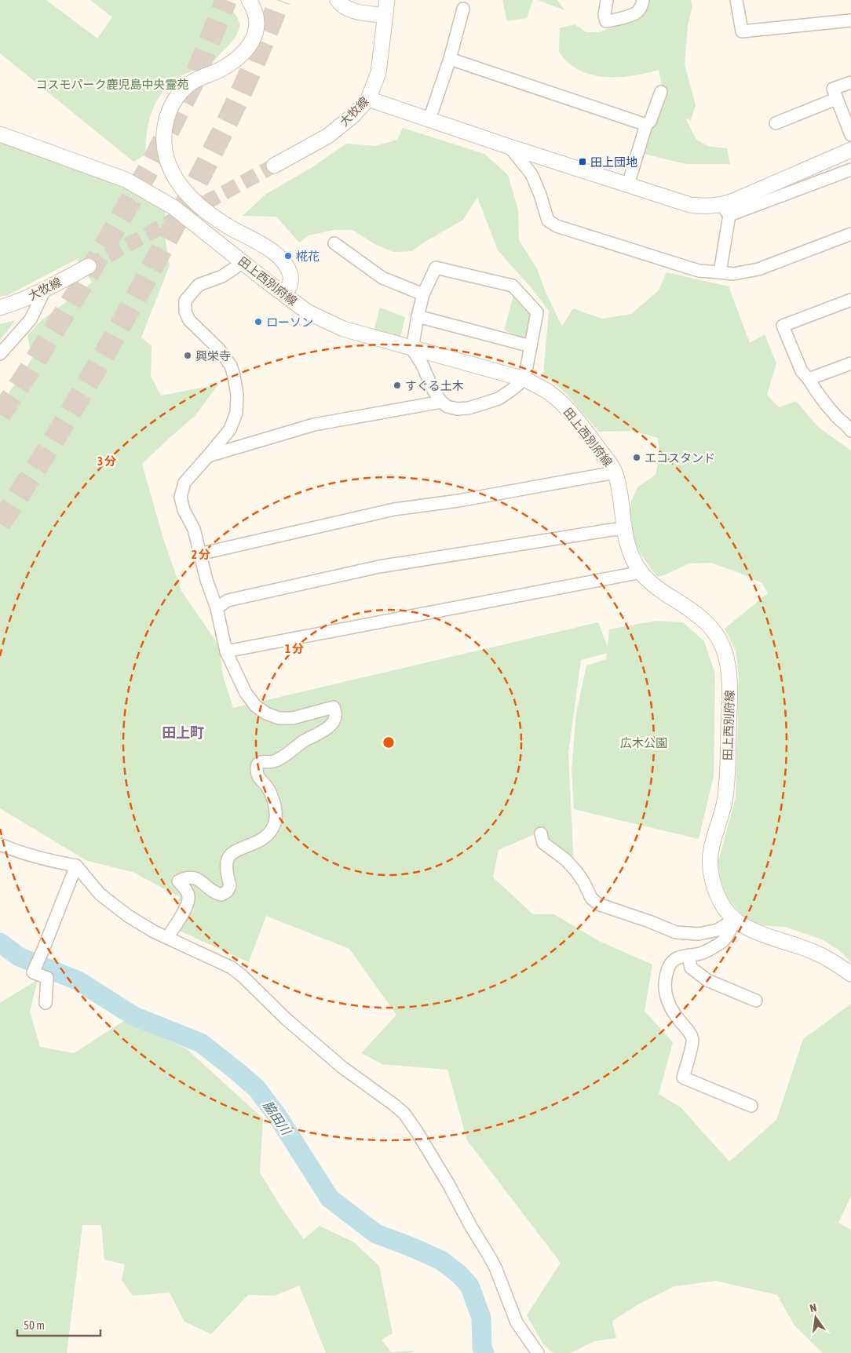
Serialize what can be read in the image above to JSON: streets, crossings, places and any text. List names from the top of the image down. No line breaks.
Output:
{"streets":{"street":["大牧線","田上西別府線"]},"districts":["田上町"],"water":["脇田川"],"parks":["コスモパーク鹿児島中央霊苑","広木公園"],"places":{"transit":["田上団地"],"other":["椛花","ローソン","興栄寺","すぐる土木","エコスタンド"]},"scale_bar":"50 m","north":"top","rings":["3 分","2 分","1 分"]}
